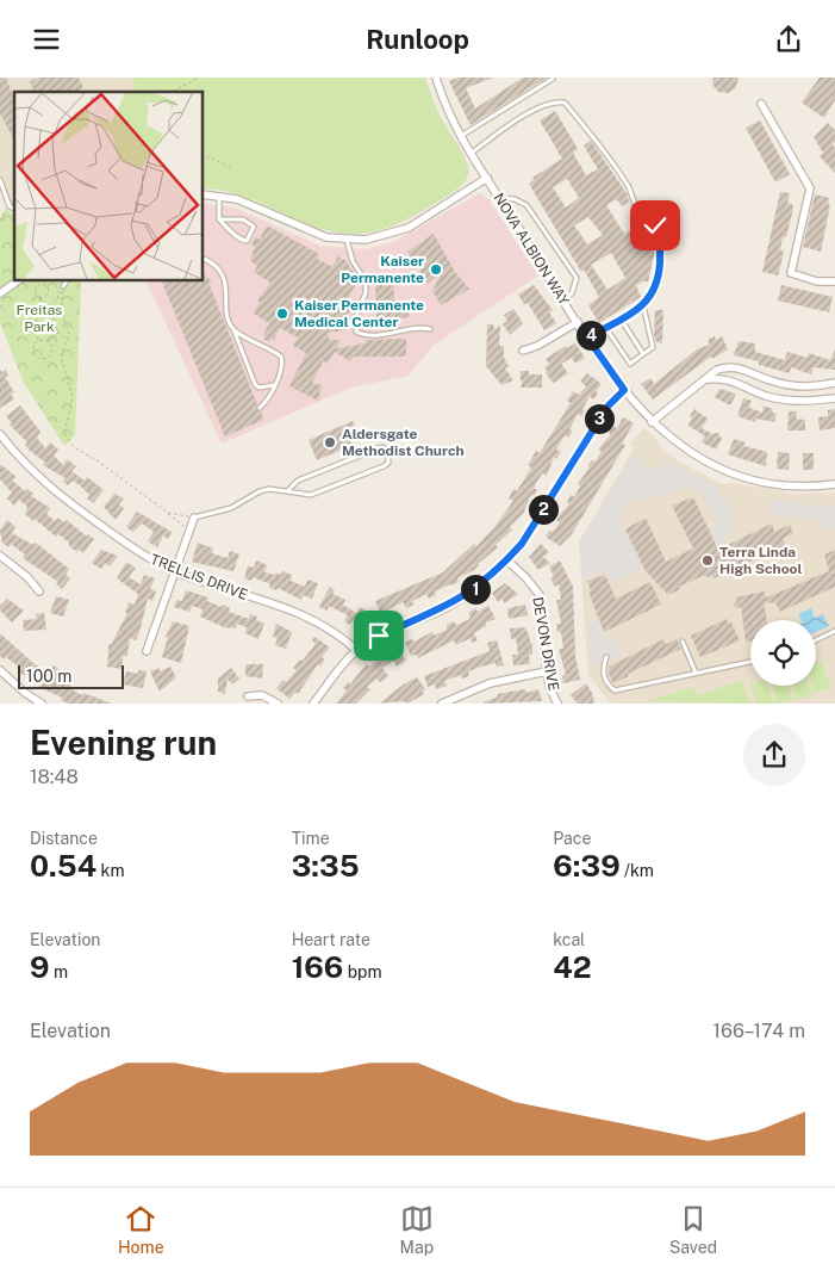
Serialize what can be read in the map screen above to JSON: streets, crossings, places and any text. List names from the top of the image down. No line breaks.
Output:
{"streets":{"street":["NOVA ALBION WAY","TRELLIS DRIVE","DEVON DRIVE"]},"parks":["Freitas Park"],"places":["Kaiser Permanente","Kaiser Permanente Medical Center","Aldersgate Methodist Church","Terra Linda High School"],"scale_bar":"100 m","page":{"header":"Runloop","pins":["4","3","2","1"],"scale":"100 m","heading":["Evening run","18:48"],"stats":[["Distance","0.54 km"],["Time","3:35"],["Pace","6:39 /km"],["Elevation","9 m"],["Heart rate","166 bpm"],["kcal","42"]],"chart":["Elevation","166–174 m"],"tabs":["Home","Map","Saved"]}}
